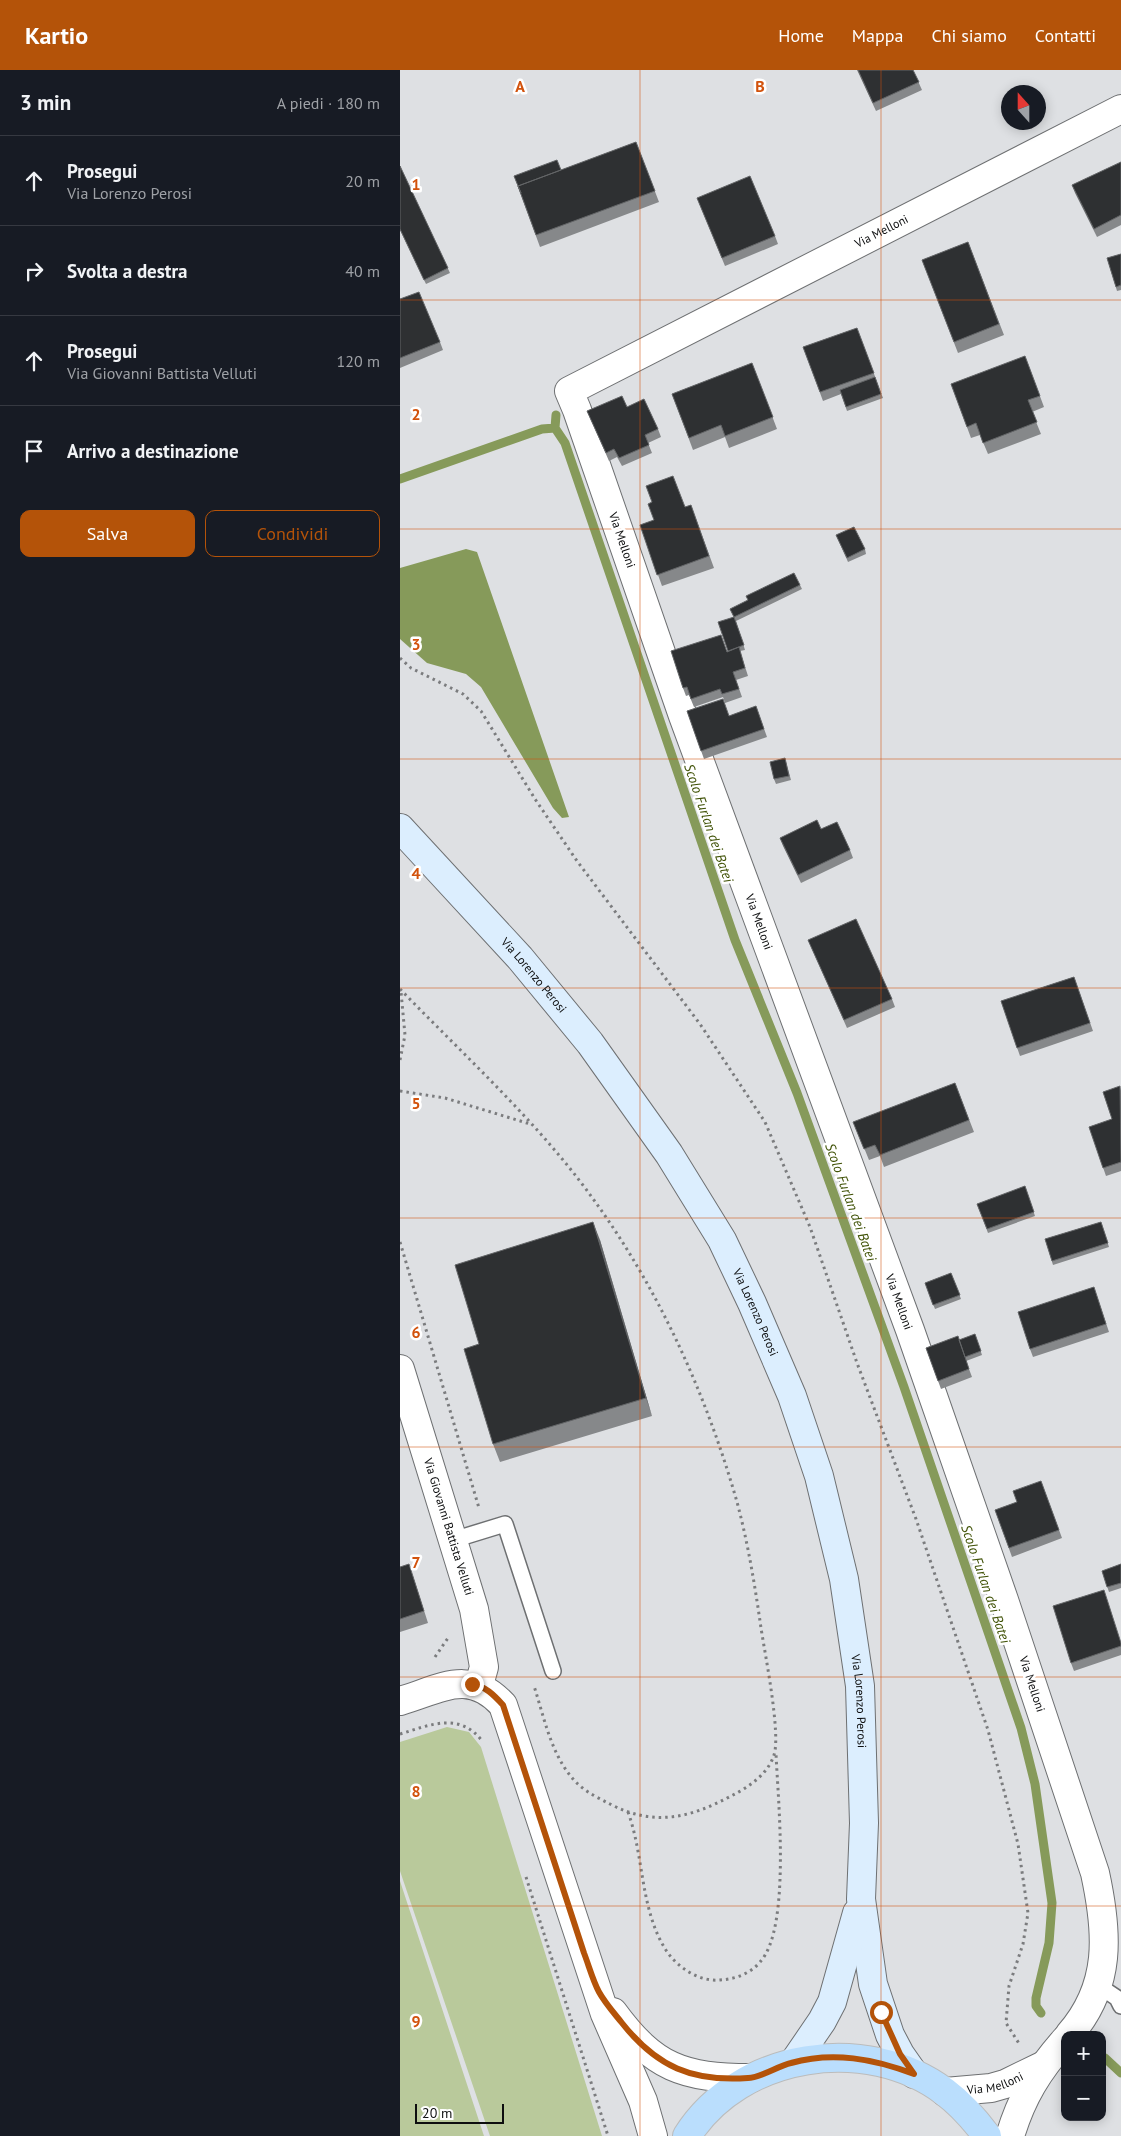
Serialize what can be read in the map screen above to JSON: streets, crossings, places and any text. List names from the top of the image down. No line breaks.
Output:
{"streets":{"main road":["Via Lorenzo Perosi"],"street":["Via Melloni","Via Giovanni Battista Velluti"]},"water":["Scolo Furlan dei Batei"],"scale_bar":"20 m","north":"top","page":{"header":"Kartio","nav":["Home","Mappa","Chi siamo","Contatti"],"heading":["3 min","A piedi · 180 m"],"list":[["Prosegui","Via Lorenzo Perosi","20 m"],["Svolta a destra","40 m"],["Prosegui","Via Giovanni Battista Velluti","120 m"],"Arrivo a destinazione"],"buttons":["Salva","Condividi"],"map_buttons":["+","−"],"scale":"20 m"},"grid":{"columns":["A","B"],"rows":["1","2","3","4","5","6","7","8","9"]}}
